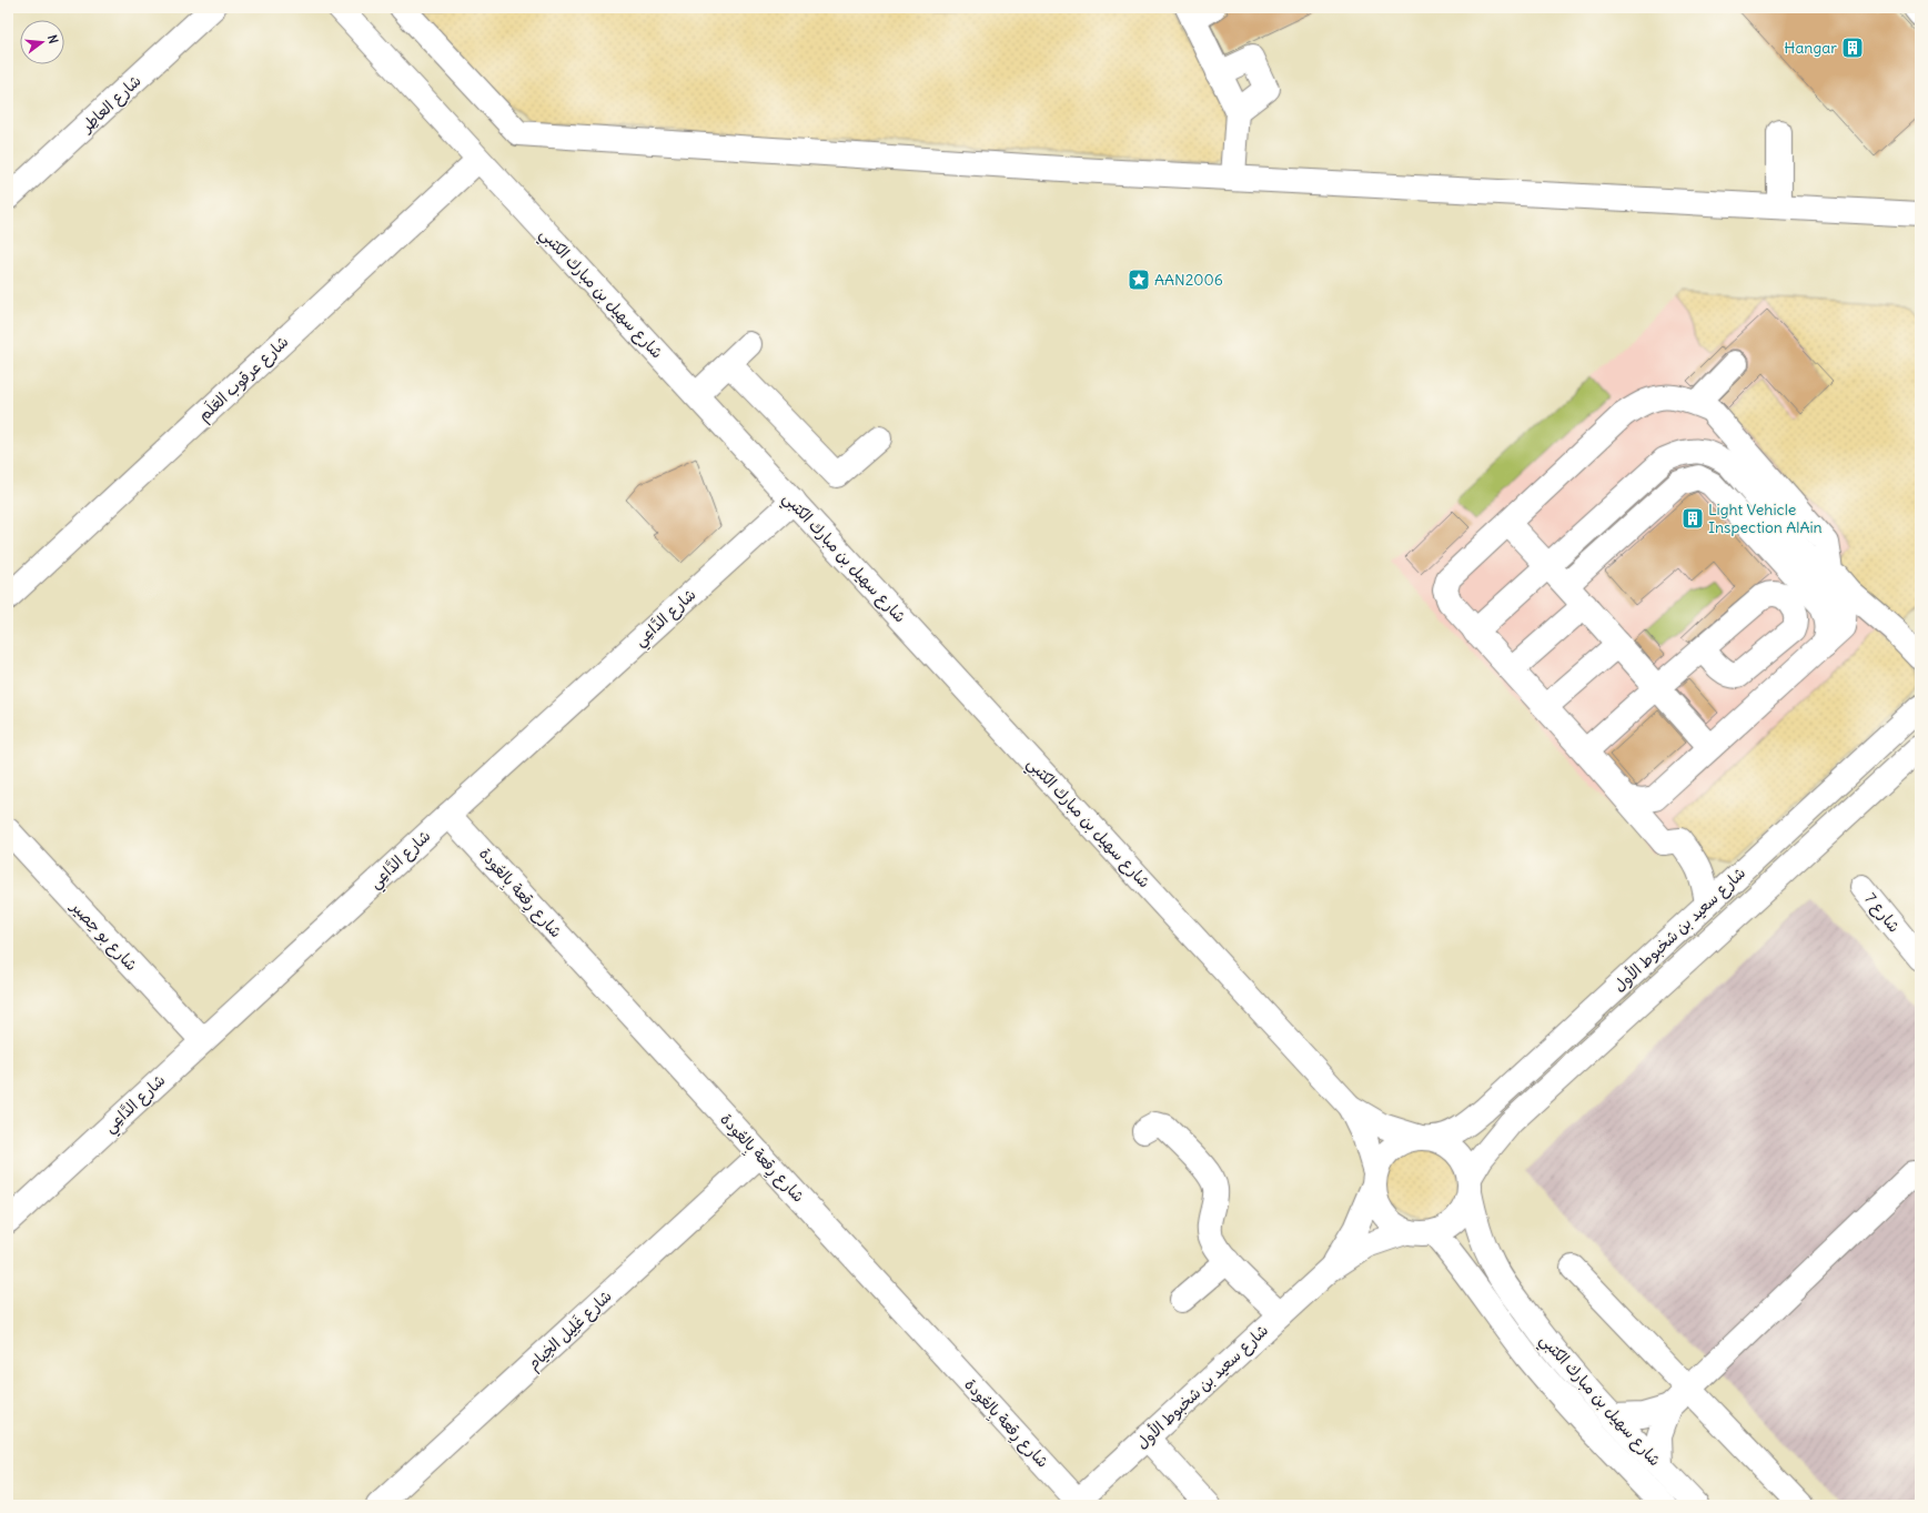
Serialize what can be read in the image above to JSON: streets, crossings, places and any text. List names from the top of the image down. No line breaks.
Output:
{"streets":{"street":["شارع العاطِر","شارع سهيل بن مبارك الكتبي","شارع عرقوب العَلَم","شارع الدَّاعِي","شارع رِقعة بِالعُودة","شارع 7","شارع سعيد بن شخبوط الأول","شارع بو حِصير","شارع غَلِيل الخِيام"]},"crossings":[["شارع سهيل بن مبارك الكتبي","شارع عرقوب العَلَم"],["شارع سهيل بن مبارك الكتبي","شارع الدَّاعِي"],["شارع سهيل بن مبارك الكتبي","شارع سعيد بن شخبوط الأول"],["شارع الدَّاعِي","شارع رِقعة بِالعُودة"],["شارع الدَّاعِي","شارع بو حِصير"],["شارع رِقعة بِالعُودة","شارع سعيد بن شخبوط الأول"],["شارع رِقعة بِالعُودة","شارع غَلِيل الخِيام"]],"places":{"building":["Hangar","Light Vehicle Inspection AlAin"],"place":["AAN2006"]},"north":"right"}
